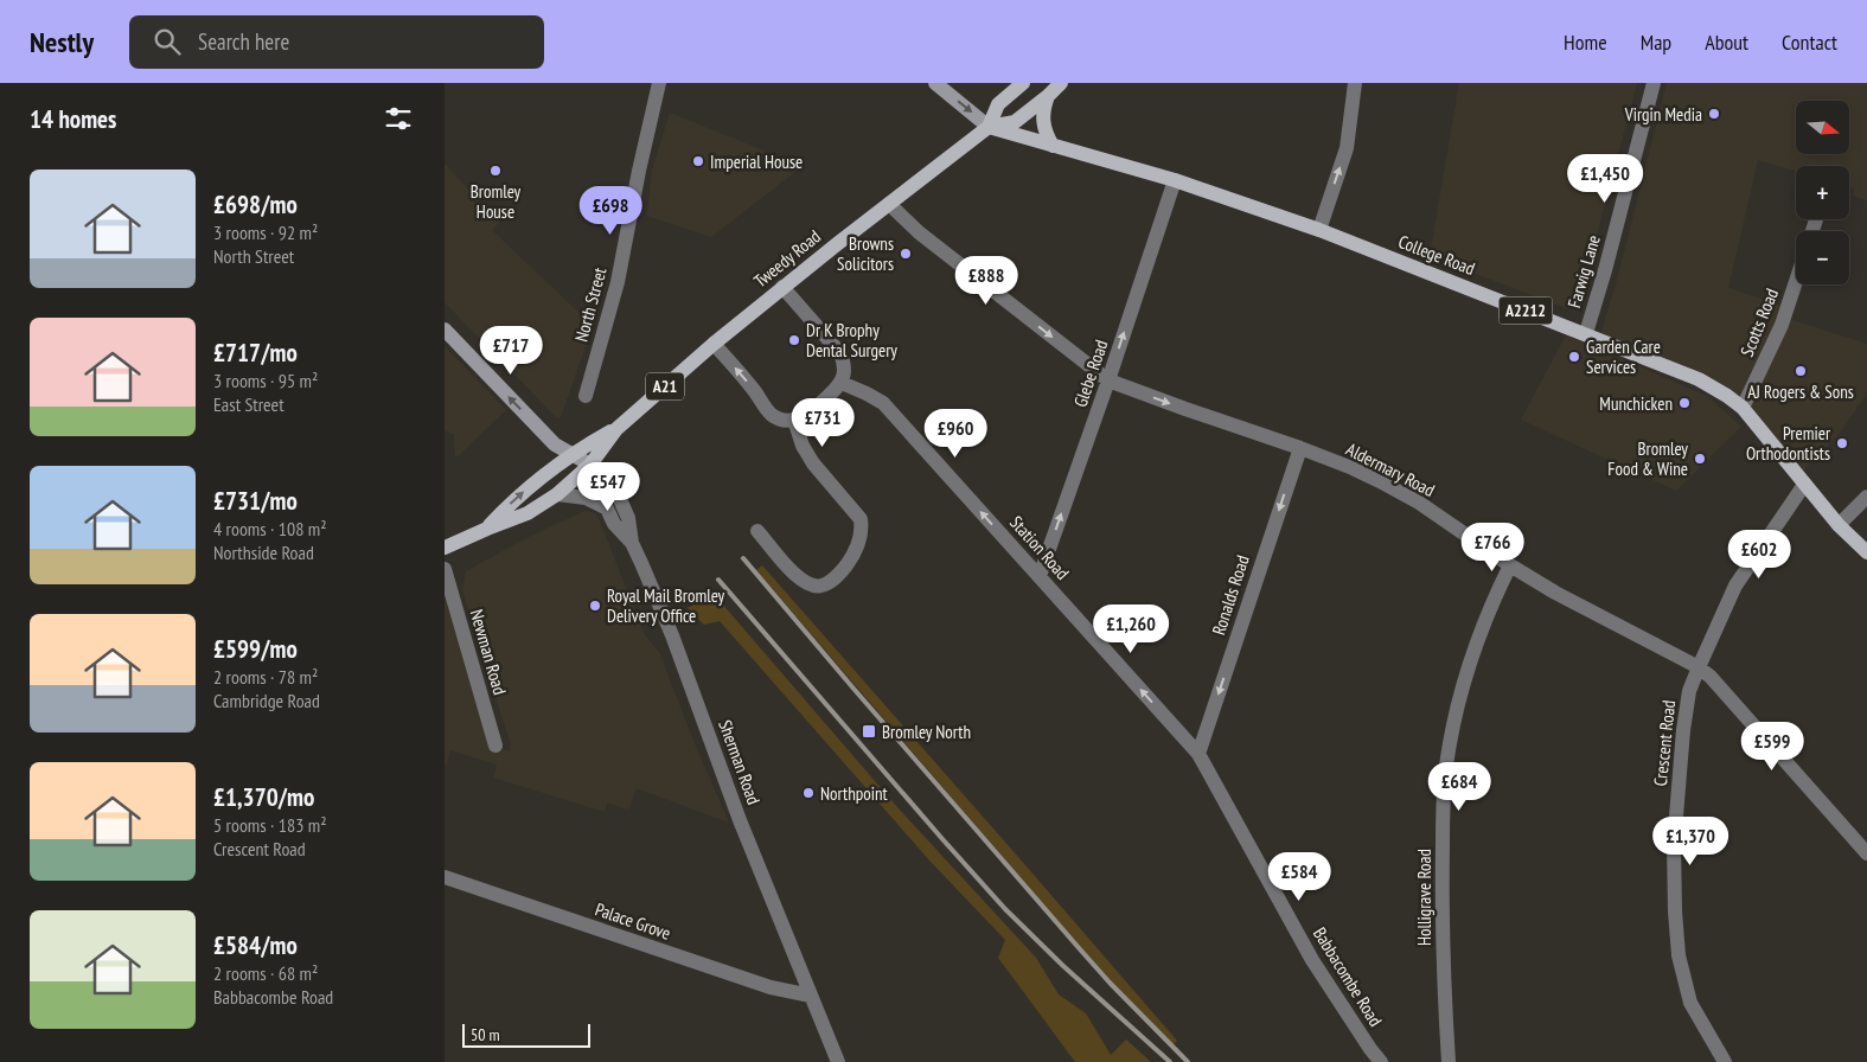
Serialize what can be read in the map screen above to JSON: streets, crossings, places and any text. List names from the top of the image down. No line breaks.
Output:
{"streets":{"main road":["College Road","Tweedy Road","A2212","A21"],"street":["Farwig Lane","North Street","Scotts Road","Glebe Road","Aldermary Road","Station Road","Ronalds Road","Newman Road","Crescent Road","Sherman Road","Holligrave Road","Palace Grove","Babbacombe Road"]},"crossings":[["College Road","Tweedy Road"],["College Road","Farwig Lane"],["College Road","Scotts Road"],["College Road","Glebe Road"],["College Road","Crescent Road"],["Tweedy Road","Aldermary Road"],["Tweedy Road","Sherman Road"],["Glebe Road","Aldermary Road"],["Glebe Road","Station Road"],["Aldermary Road","Ronalds Road"],["Aldermary Road","Crescent Road"],["Aldermary Road","Holligrave Road"],["Station Road","Ronalds Road"],["Station Road","Babbacombe Road"],["Ronalds Road","Babbacombe Road"],["Sherman Road","Palace Grove"]],"one_way":["Glebe Road","Aldermary Road","Station Road","Ronalds Road"],"places":{"other":["Virgin Media","Imperial House","Bromley House","Browns Solicitors","Dr K Brophy Dental Surgery","Garden Care Services","AJ Rogers & Sons","Munchicken","Premier Orthodontists","Bromley Food & Wine","Royal Mail Bromley Delivery Office","Northpoint"],"transit":["Bromley North"]},"scale_bar":"50 m","north":"right","page":{"header":"Nestly","search":"Search here","nav":["Home","Map","About","Contact"],"heading":"14 homes","map_buttons":["+","−"],"list":[{"name":"£698/mo","note":"3 rooms · 92 m² · North Street"},{"name":"£717/mo","note":"3 rooms · 95 m² · East Street"},{"name":"£731/mo","note":"4 rooms · 108 m² · Northside Road"},{"name":"£599/mo","note":"2 rooms · 78 m² · Cambridge Road"},{"name":"£1,370/mo","note":"5 rooms · 183 m² · Crescent Road"},{"name":"£584/mo","note":"2 rooms · 68 m² · Babbacombe Road"}],"price":["£1,450","£698","£888","£717","£731","£960","£547","£766","£602","£1,260","£599","£684","£1,370","£584"],"scale":"50 m"}}
